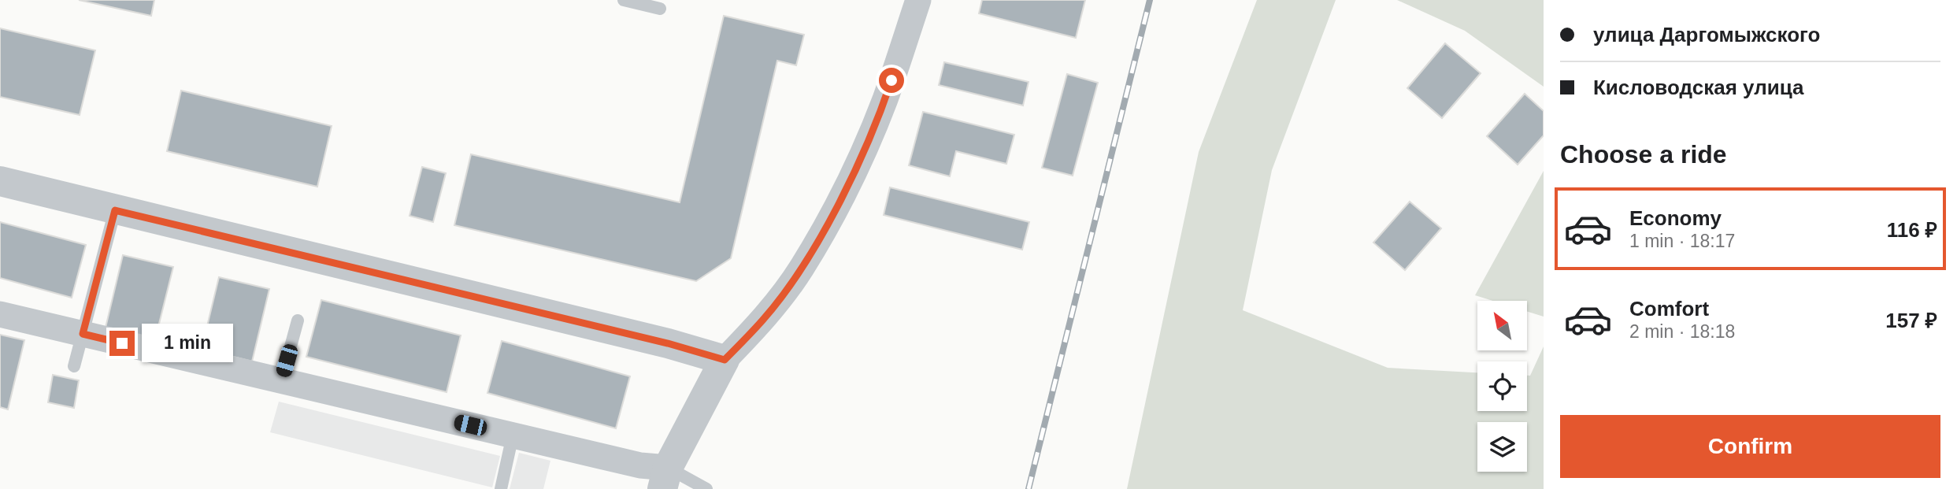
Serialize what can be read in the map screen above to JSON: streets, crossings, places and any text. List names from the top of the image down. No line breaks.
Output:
{"north":"top left","page":{"banner":["улица Даргомыжского","Кисловодская улица"],"heading":"Choose a ride","list":[{"name":"Economy","note":"1 min · 18:17","value":"116 ₽"},{"name":"Comfort","note":"2 min · 18:18","value":"157 ₽"}],"bubble":"1 min","buttons":"Confirm"}}
